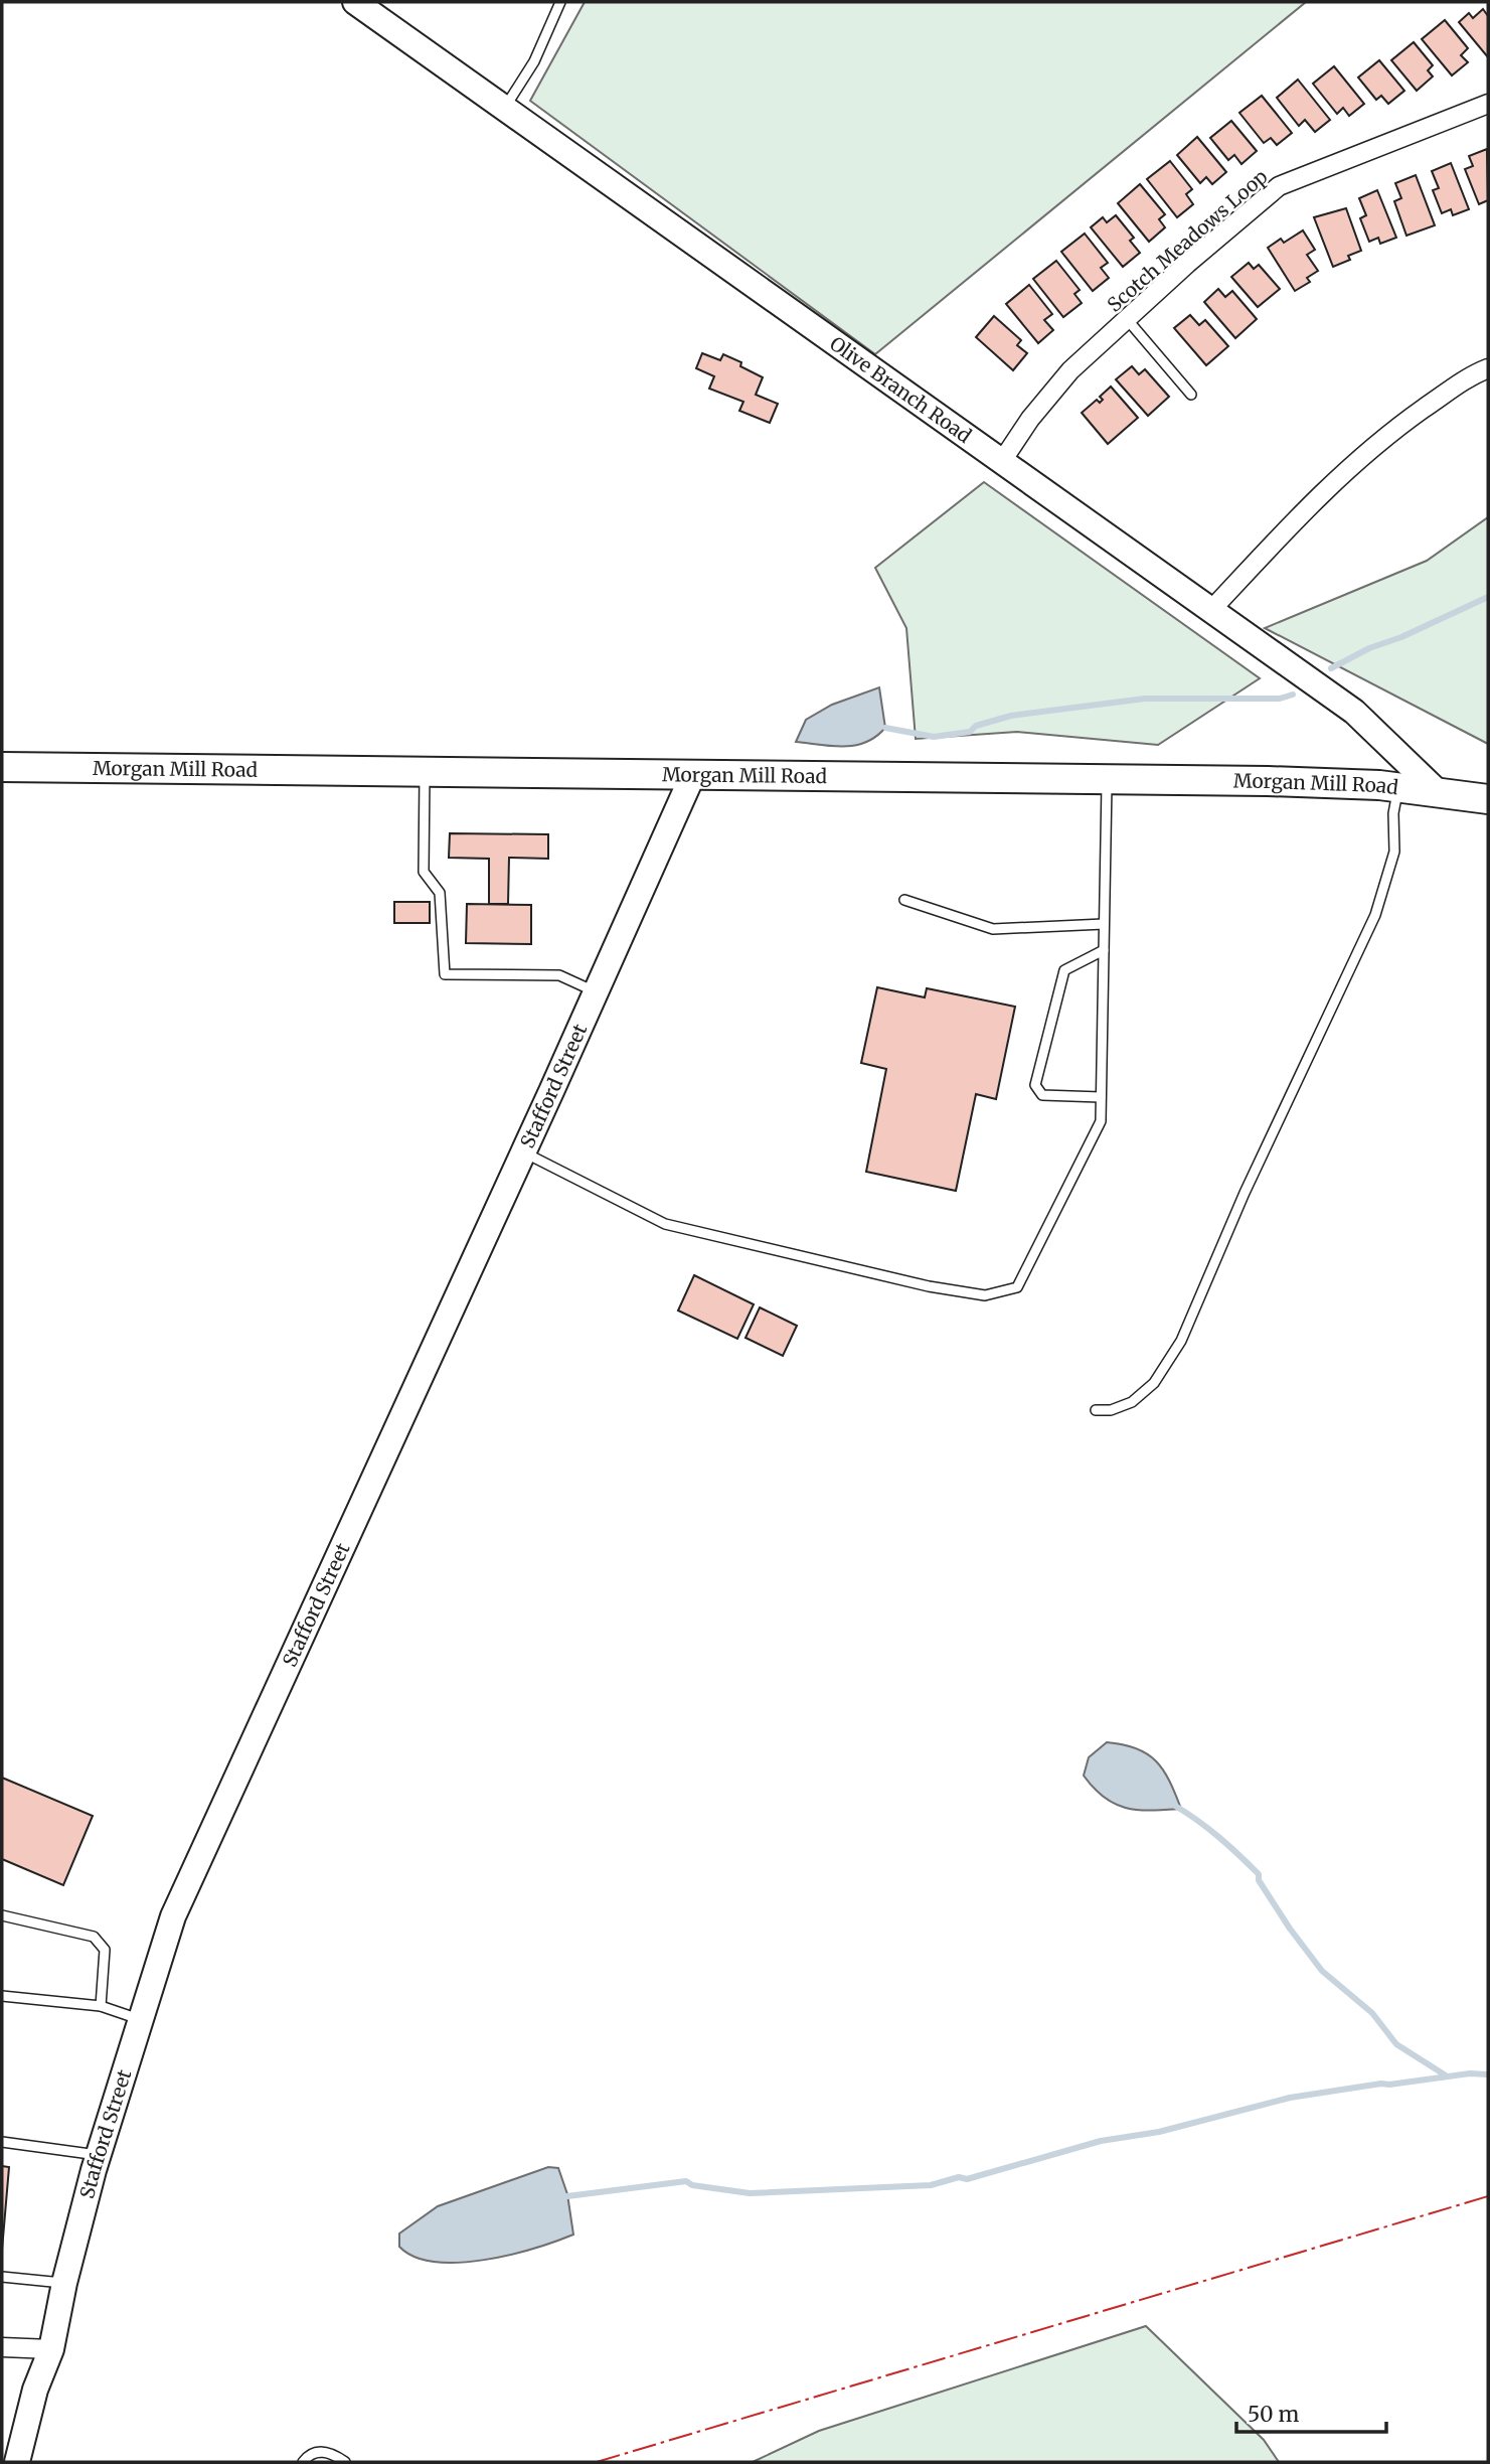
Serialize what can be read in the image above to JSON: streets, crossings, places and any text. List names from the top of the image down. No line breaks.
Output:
{"streets":{"main road":["Morgan Mill Road"],"street":["Scotch Meadows Loop","Olive Branch Road","Stafford Street"]},"crossings":[["Scotch Meadows Loop","Olive Branch Road"],["Olive Branch Road","Morgan Mill Road"],["Morgan Mill Road","Stafford Street"]],"scale_bar":"50 m"}
